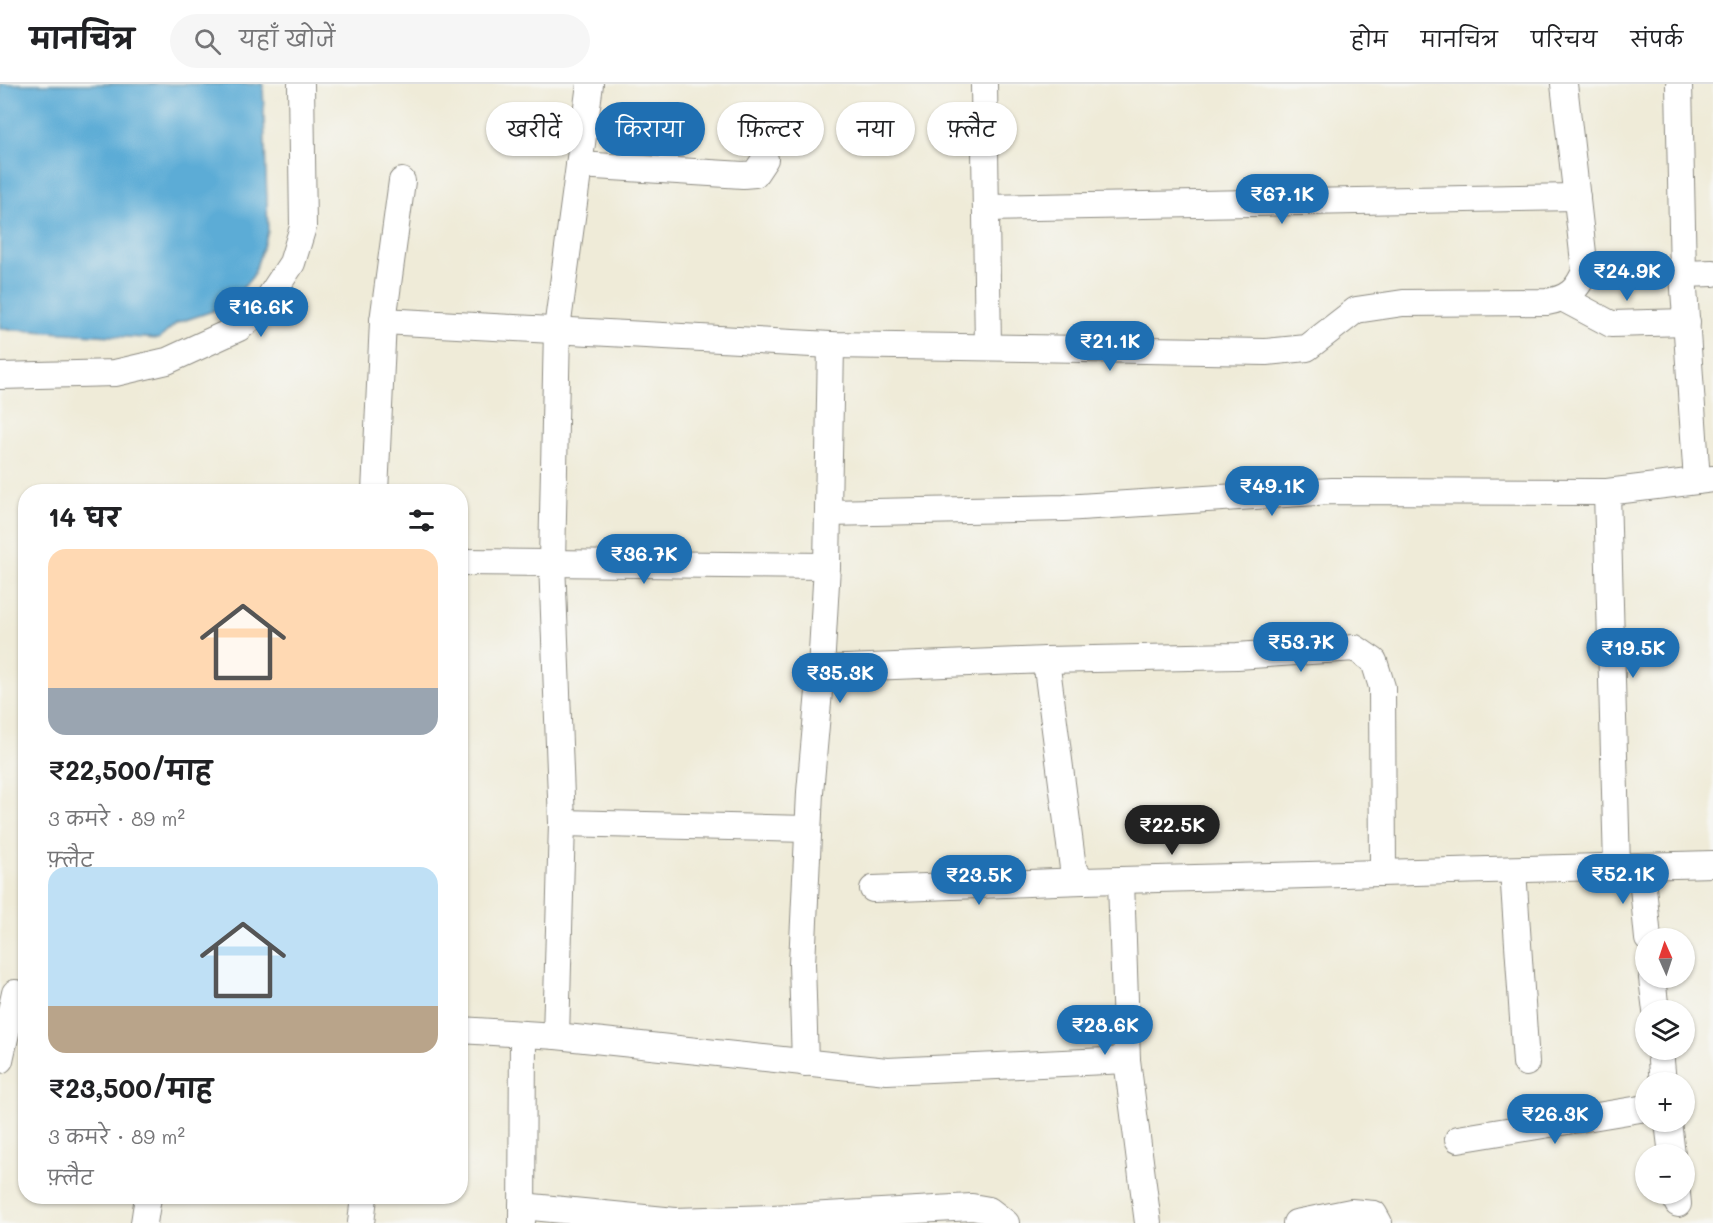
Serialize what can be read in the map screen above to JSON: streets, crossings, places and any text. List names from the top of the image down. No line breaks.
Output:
{"north":"top","page":{"header":"मानचित्र","search":"यहाँ खोजें","nav":["होम","मानचित्र","परिचय","संपर्क"],"chip":["खरीदें","किराया","फ़िल्टर","नया","फ़्लैट"],"price":["₹67.1K","₹24.9K","₹16.6K","₹21.1K","₹49.1K","₹36.7K","₹53.7K","₹19.5K","₹35.3K","₹22.5K","₹52.1K","₹23.5K","₹28.6K","₹26.3K"],"heading":"14 घर","list":[{"name":"₹22,500/माह","note":"3 कमरे · 89 m² · फ़्लैट"},{"name":"₹23,500/माह","note":"3 कमरे · 89 m² · फ़्लैट"}],"map_buttons":["+","−"]}}
